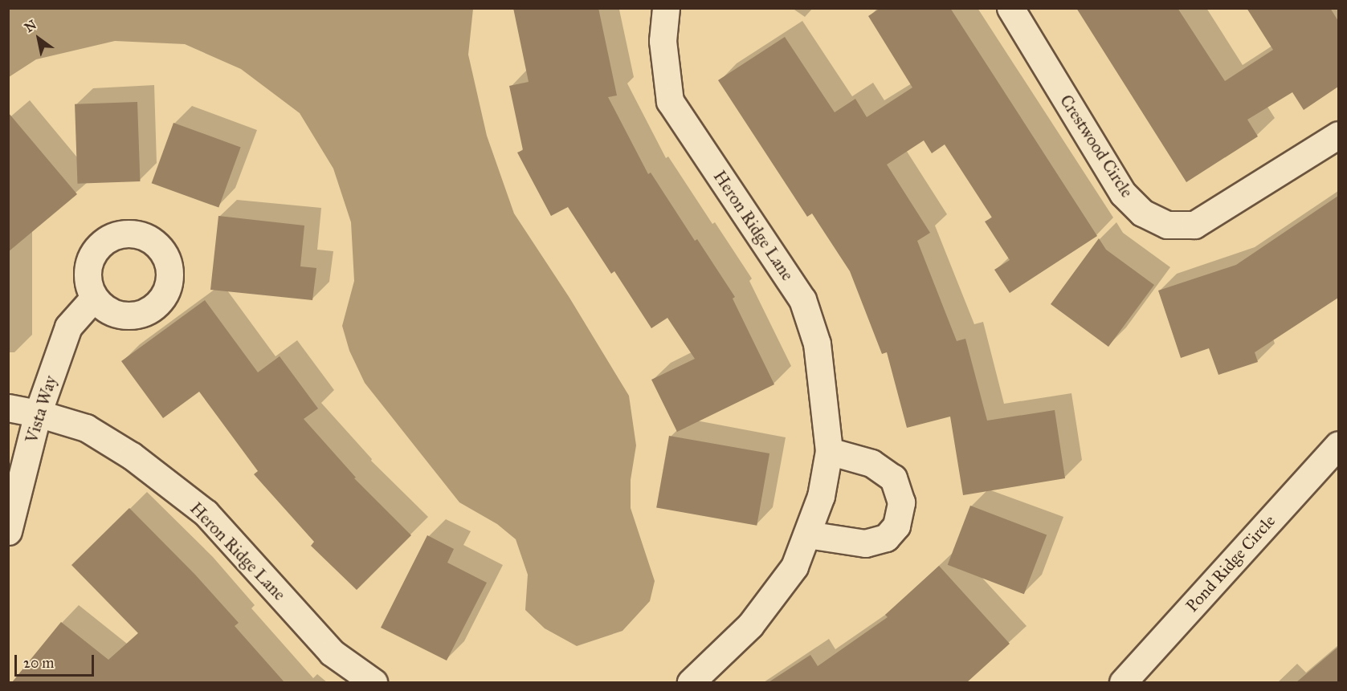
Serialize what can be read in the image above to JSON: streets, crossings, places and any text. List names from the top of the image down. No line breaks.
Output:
{"streets":{"street":["Crestwood Circle","Heron Ridge Lane","Vista Way","Pond Ridge Circle"]},"crossings":[["Heron Ridge Lane","Vista Way"]],"scale_bar":"20 m","north":"top left"}
